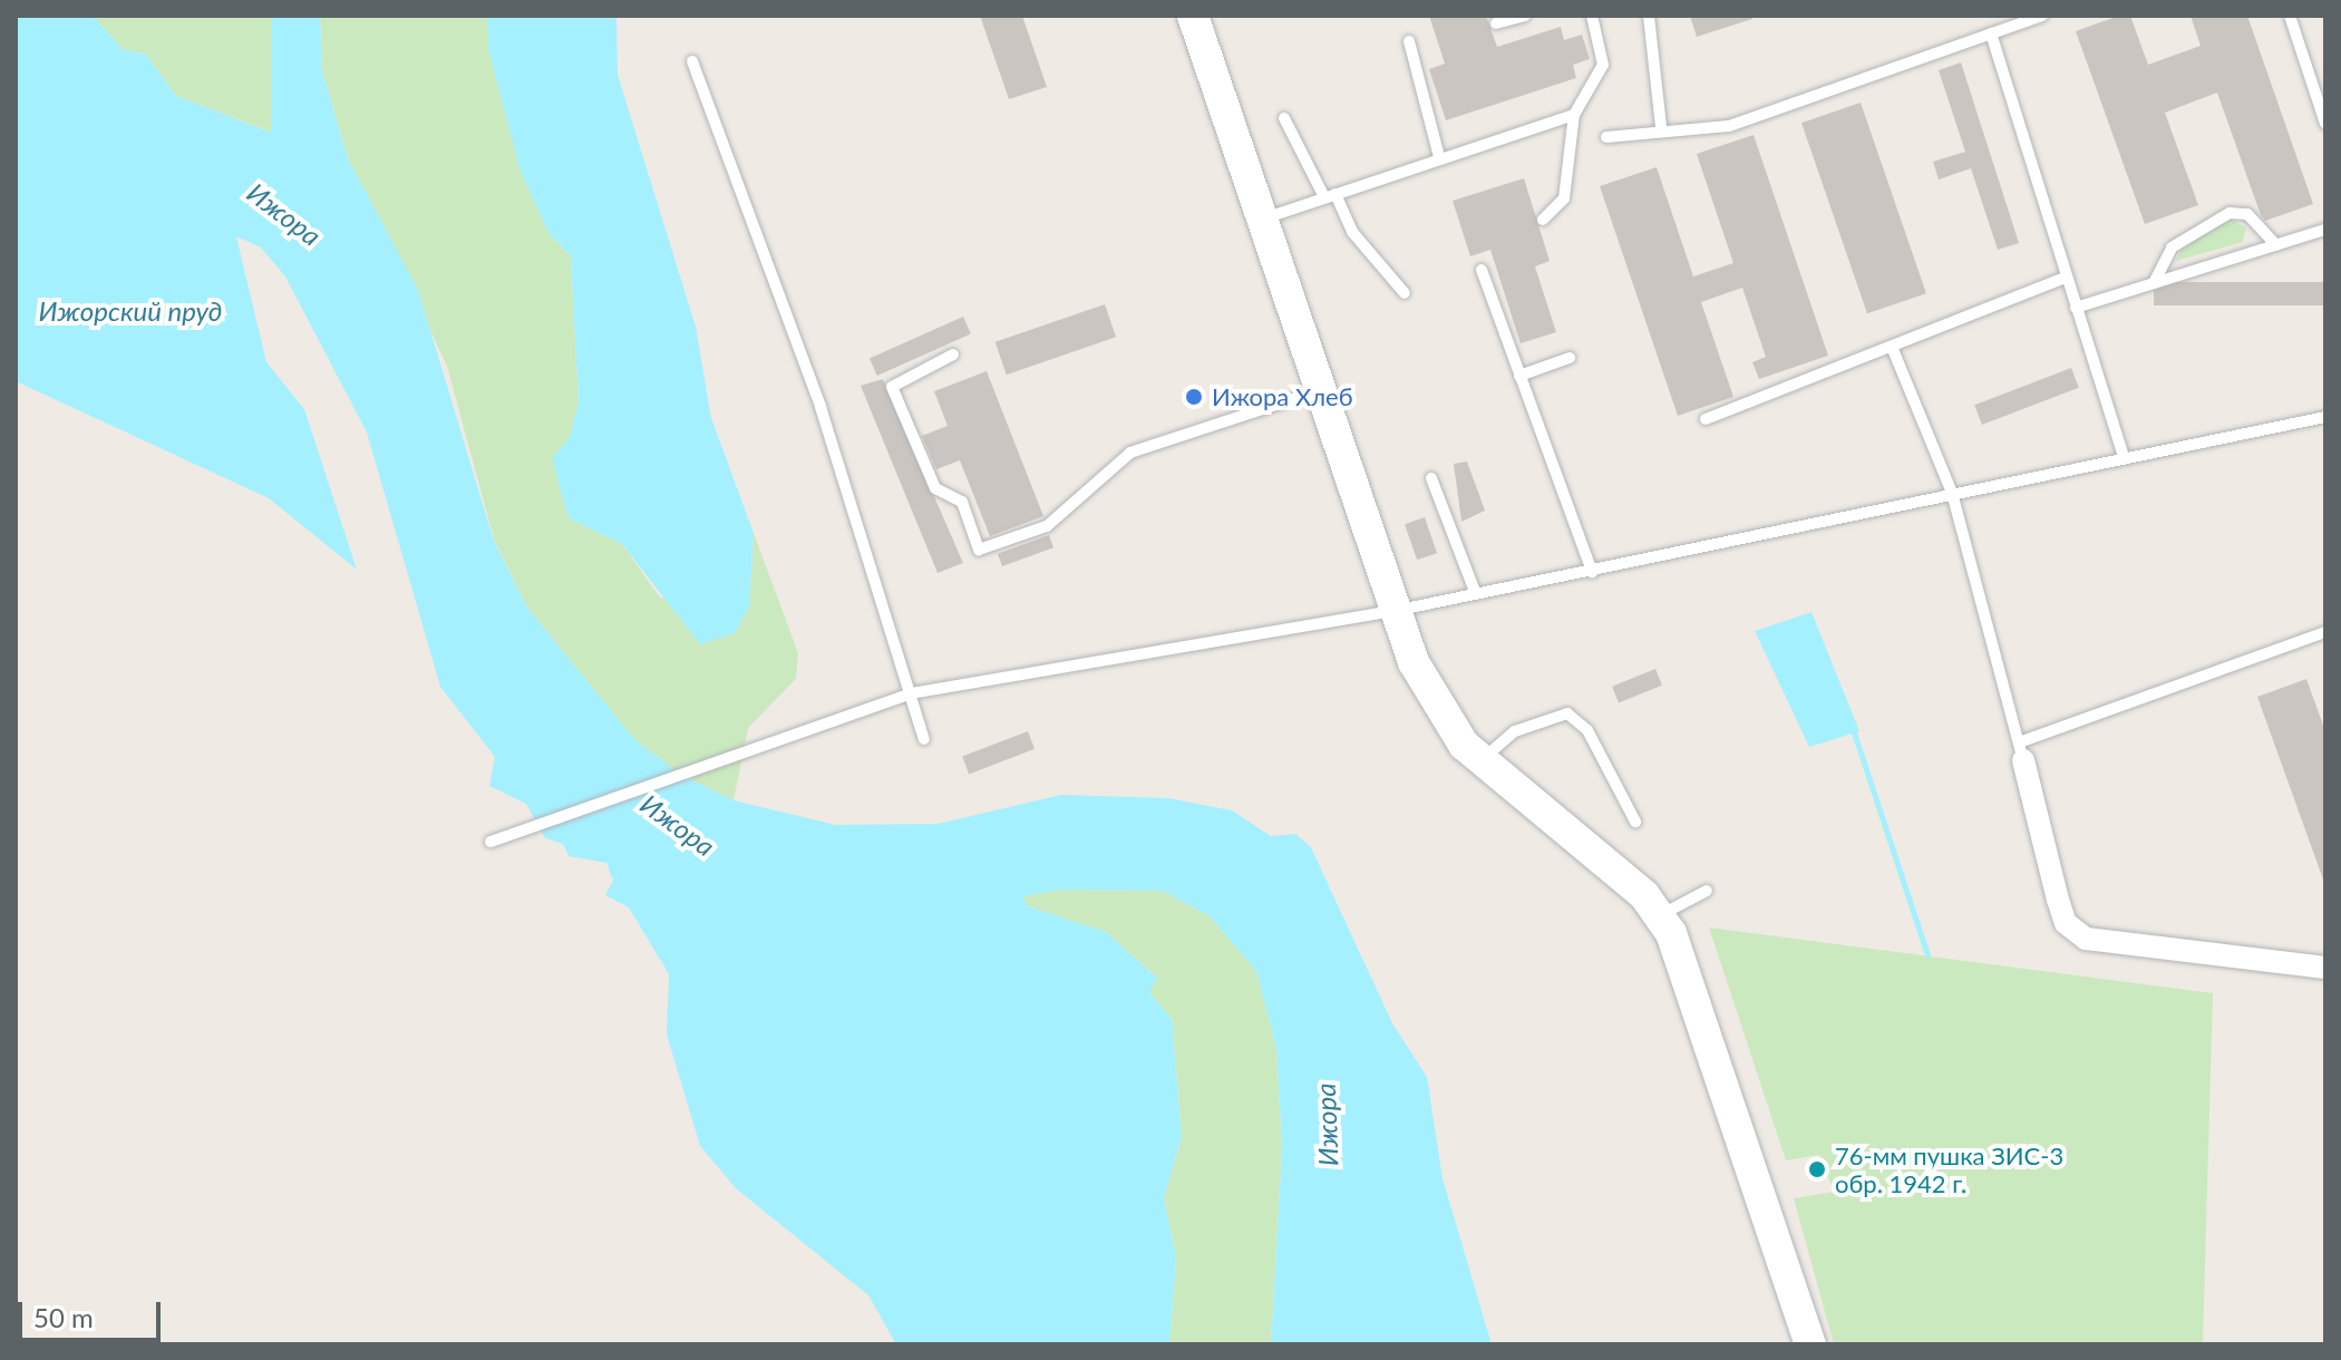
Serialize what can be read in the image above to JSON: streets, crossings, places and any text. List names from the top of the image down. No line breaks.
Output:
{"water":["Ижора","Ижорский пруд"],"places":["Ижора Хлеб","76-мм пушка ЗИС-3 обр. 1942 г."],"scale_bar":"50 m"}
